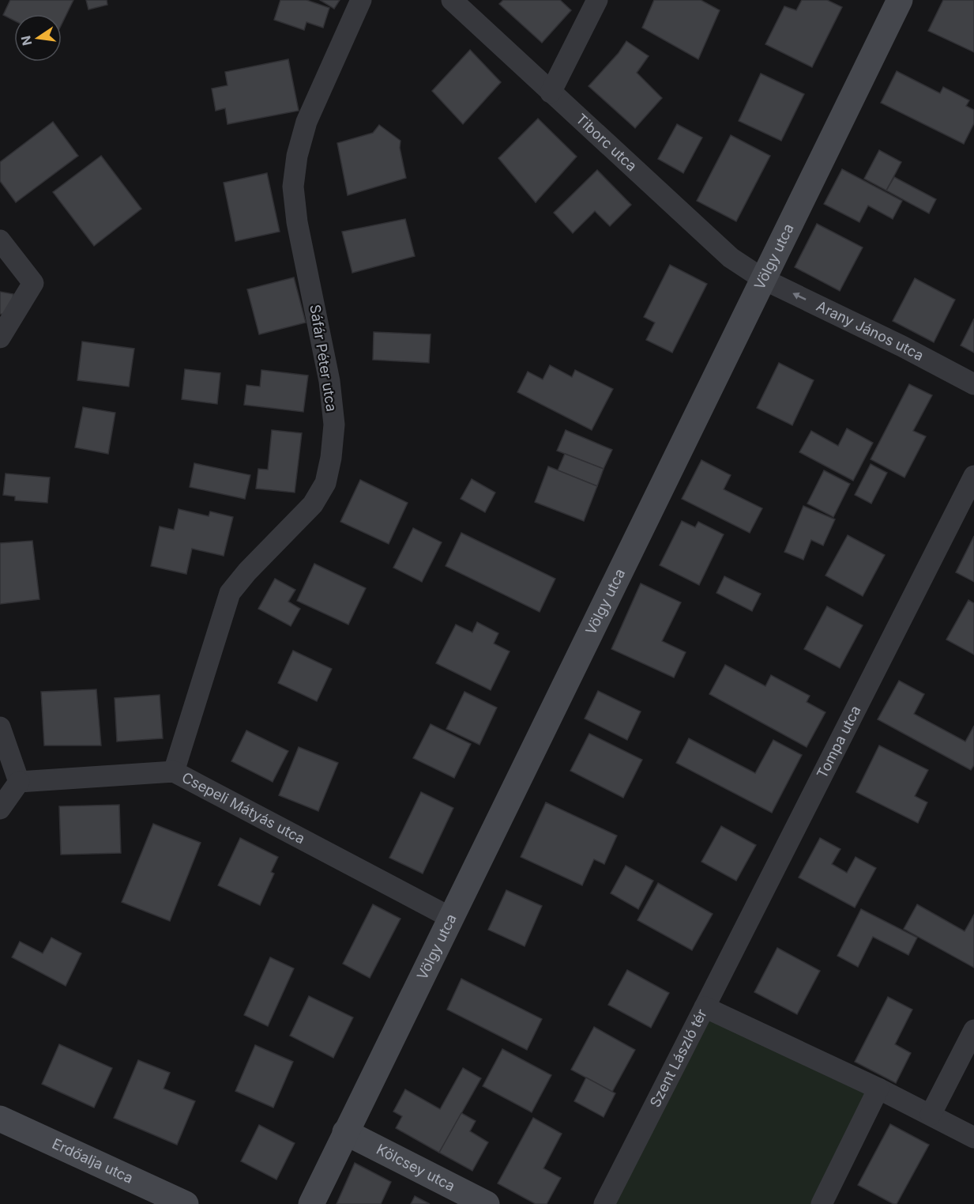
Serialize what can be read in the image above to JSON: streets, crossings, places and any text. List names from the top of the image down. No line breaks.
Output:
{"streets":{"street":["Tiborc utca","Völgy utca","Arany János utca","Sáfár Péter utca","Tompa utca","Csepeli Mátyás utca","Szent László tér","Erdőalja utca","Kölcsey utca"]},"crossings":[["Tiborc utca","Völgy utca"],["Tiborc utca","Arany János utca"],["Völgy utca","Arany János utca"],["Völgy utca","Csepeli Mátyás utca"],["Völgy utca","Kölcsey utca"],["Sáfár Péter utca","Csepeli Mátyás utca"],["Tompa utca","Szent László tér"]],"one_way":["Arany János utca"],"north":"left"}
